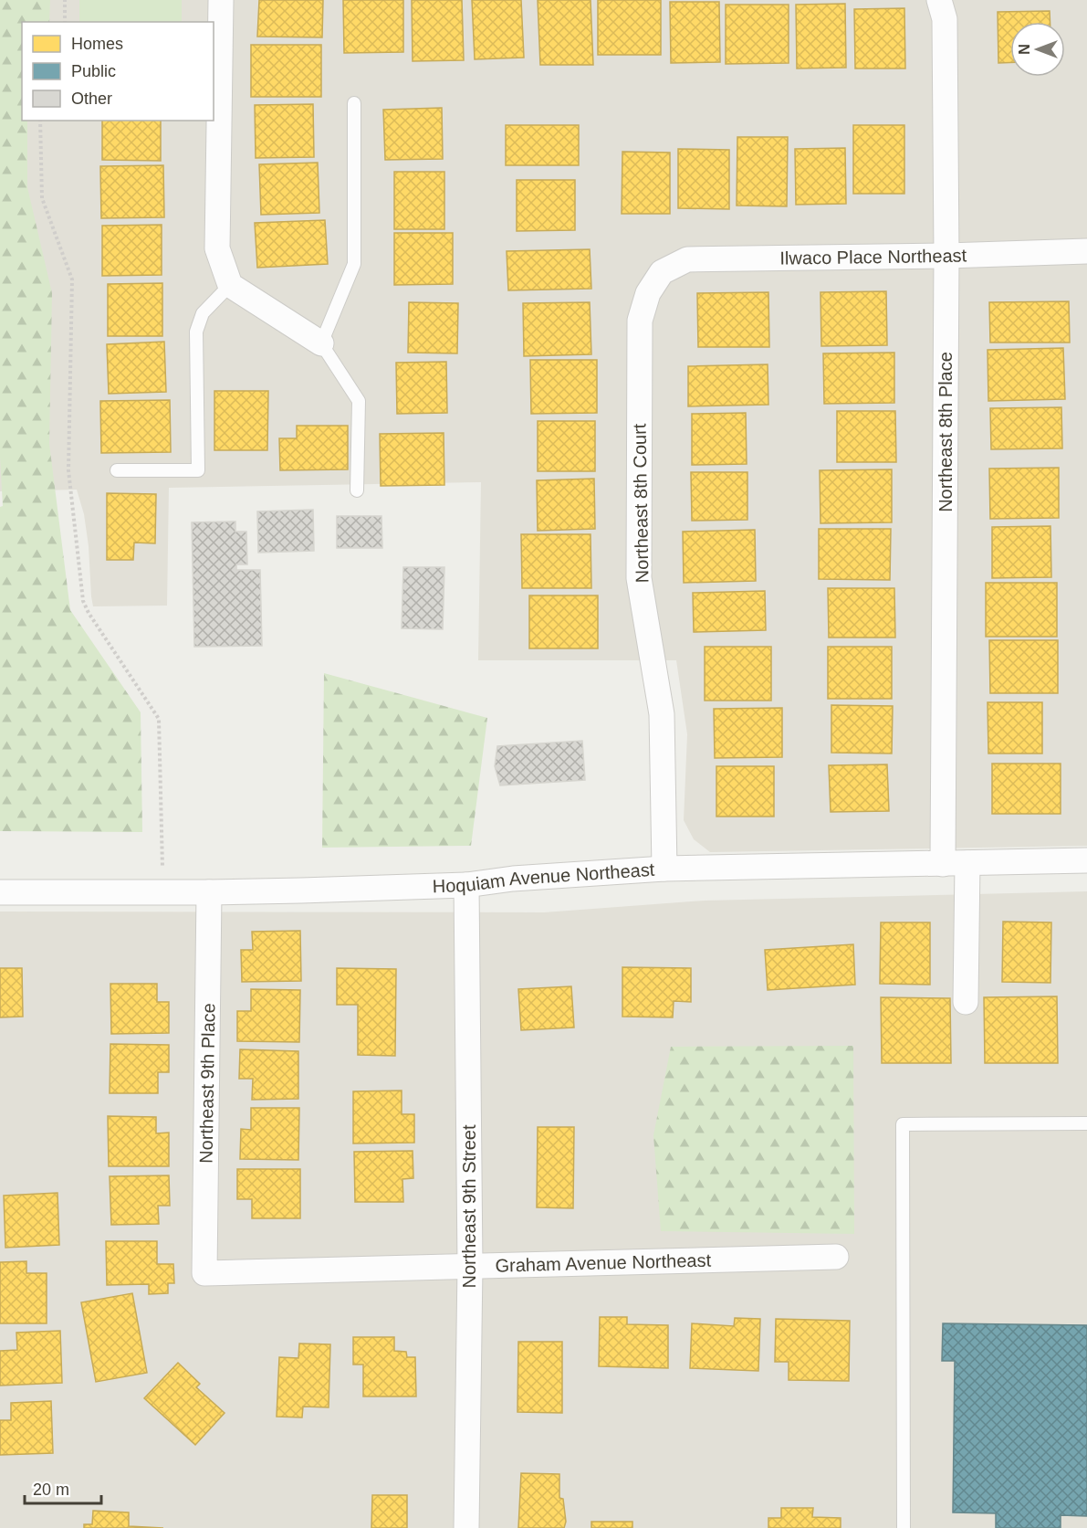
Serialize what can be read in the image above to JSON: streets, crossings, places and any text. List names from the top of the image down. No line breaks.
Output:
{"streets":{"street":["Ilwaco Place Northeast","Northeast 8th Place","Northeast 8th Court","Hoquiam Avenue Northeast","Northeast 9th Place","Northeast 9th Street","Graham Avenue Northeast"]},"crossings":[["Ilwaco Place Northeast","Northeast 8th Place"],["Ilwaco Place Northeast","Northeast 8th Court"],["Northeast 8th Place","Hoquiam Avenue Northeast"],["Northeast 8th Court","Hoquiam Avenue Northeast"],["Hoquiam Avenue Northeast","Northeast 9th Place"],["Hoquiam Avenue Northeast","Northeast 9th Street"],["Northeast 9th Place","Graham Avenue Northeast"],["Northeast 9th Street","Graham Avenue Northeast"]],"legend":["Homes","Public","Other"],"scale_bar":"20 m","north":"left"}
